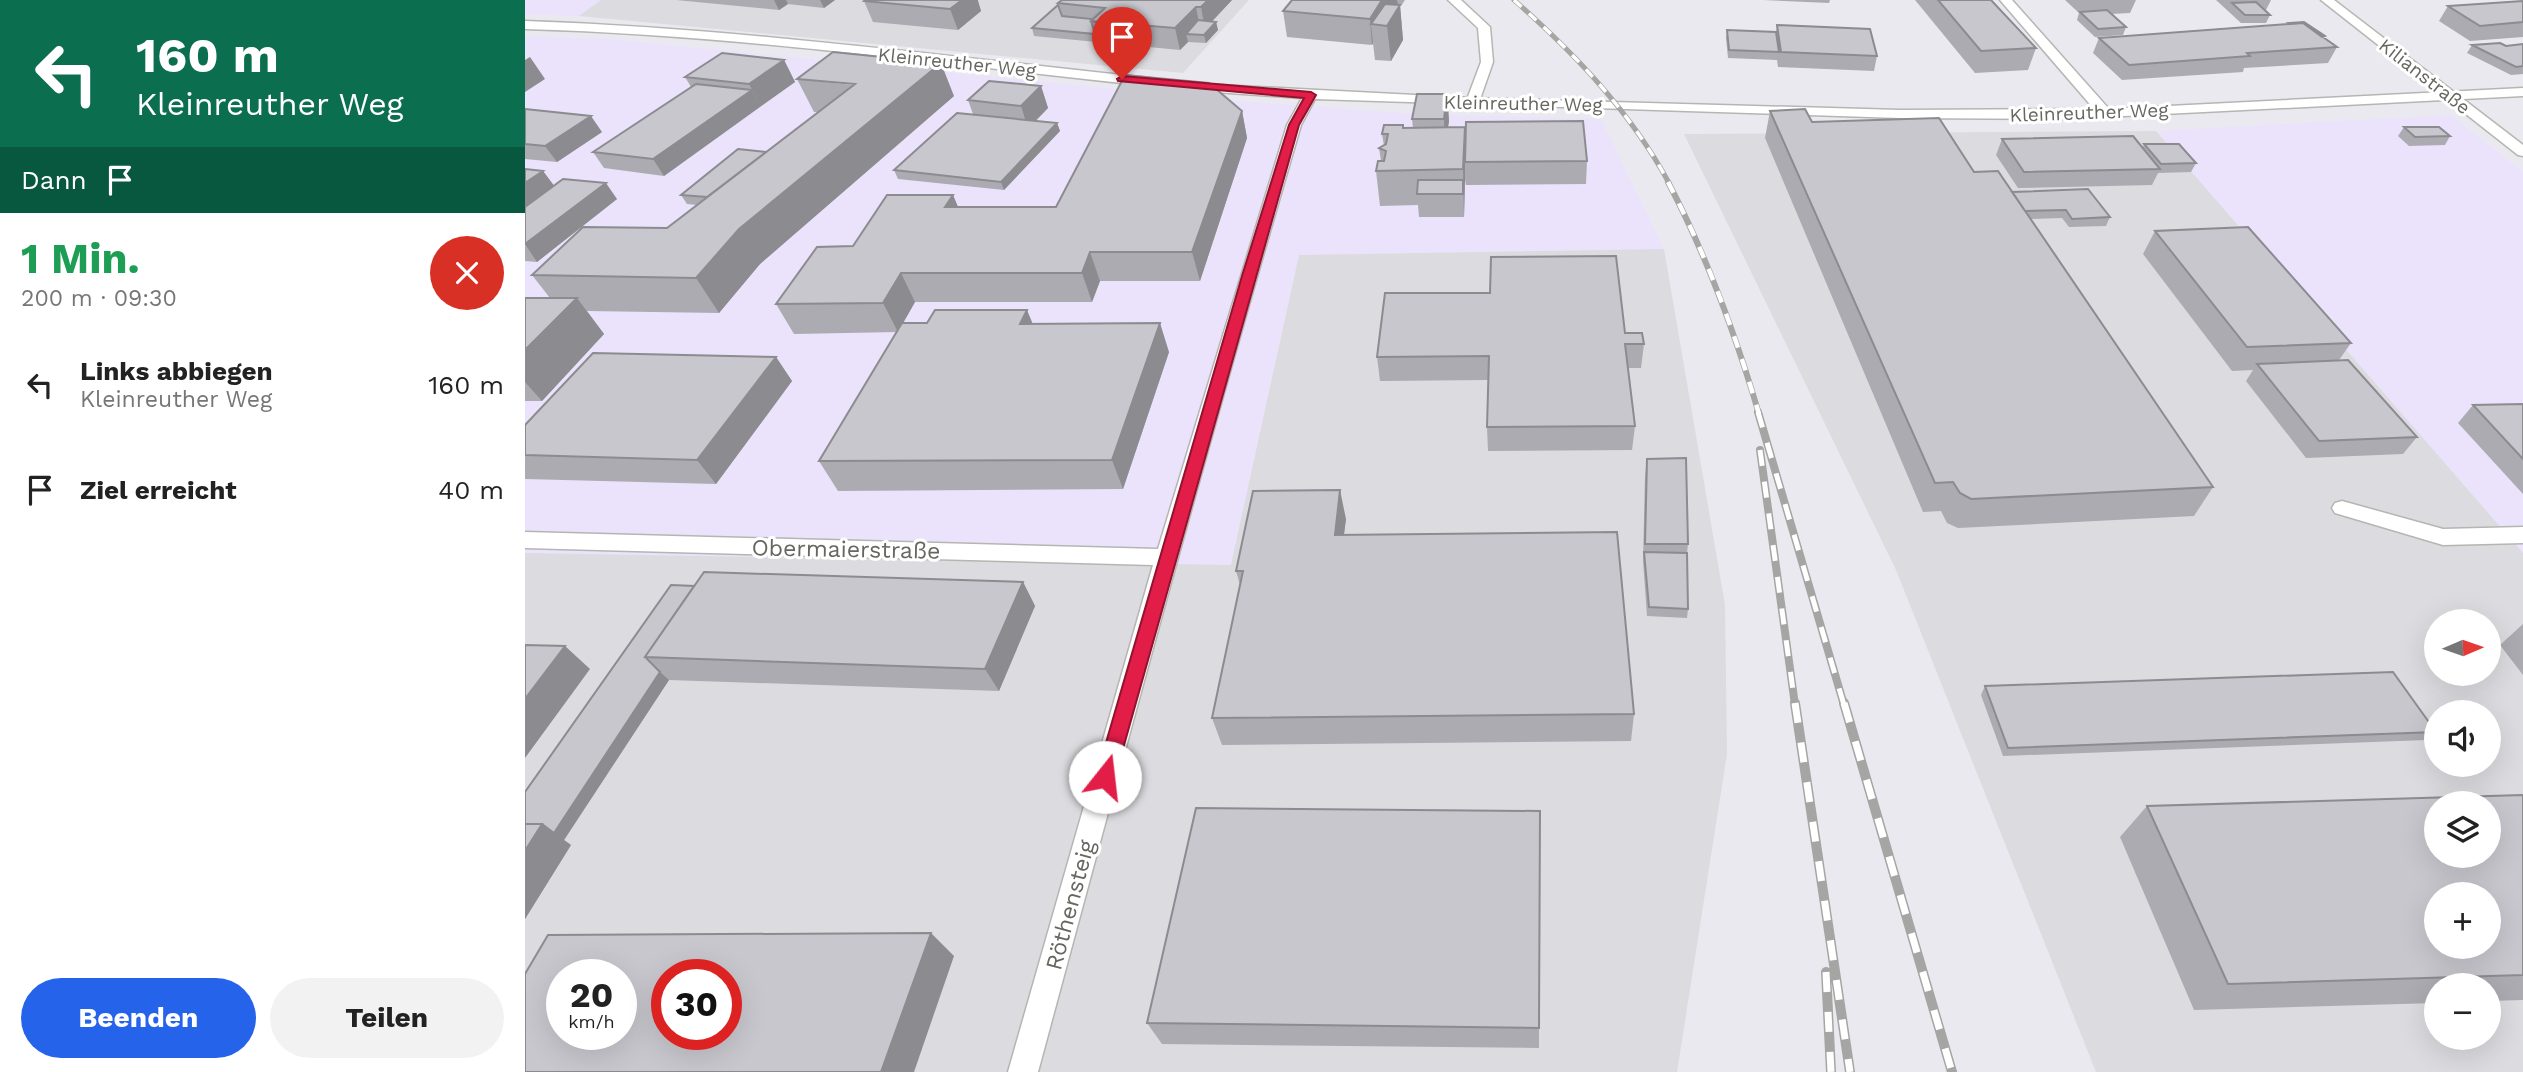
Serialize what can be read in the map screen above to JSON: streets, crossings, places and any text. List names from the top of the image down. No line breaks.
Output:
{"streets":{"street":["Kleinreuther Weg","Kilianstraße","Obermaierstraße","Röthensteig"]},"crossings":[["Kleinreuther Weg","Kilianstraße"],["Kleinreuther Weg","Röthensteig"],["Obermaierstraße","Röthensteig"]],"north":"right","page":{"turn":["160 m","Kleinreuther Weg"],"then":"Dann","heading":["1 Min.","200 m · 09:30"],"list":[{"name":"Links abbiegen","note":"Kleinreuther Weg","value":"160 m"},{"name":"Ziel erreicht","value":"40 m"}],"map_buttons":["+","−"],"speed":"20 km/h","limit":"30","buttons":["Beenden","Teilen"]}}
